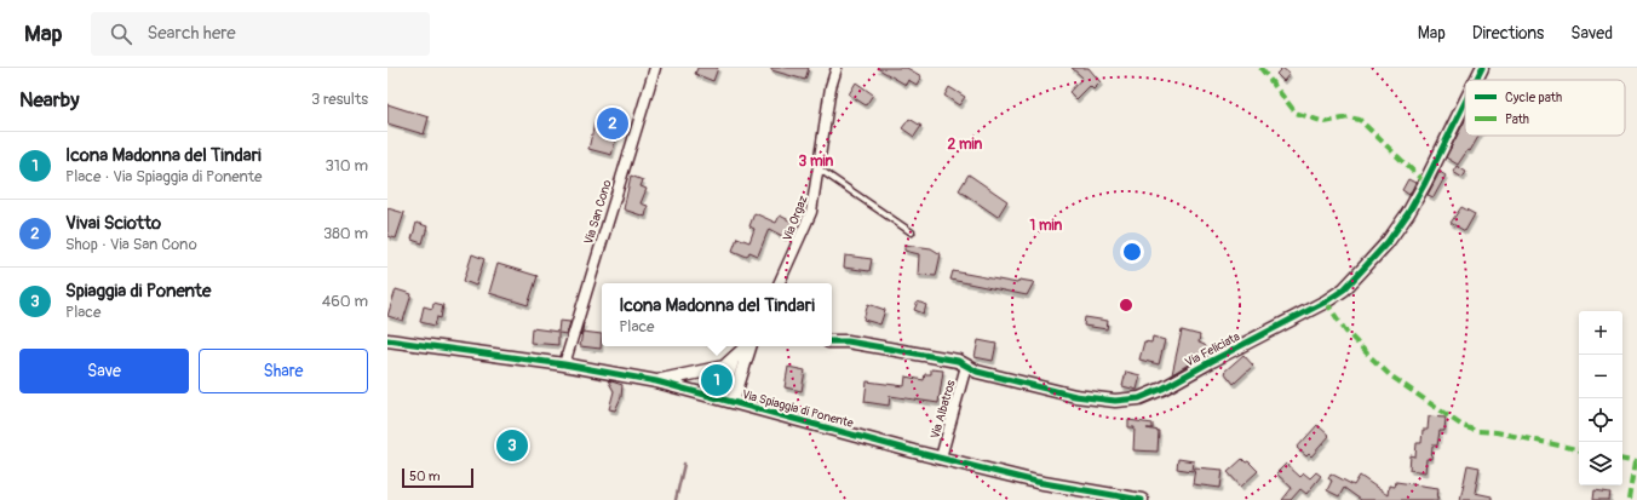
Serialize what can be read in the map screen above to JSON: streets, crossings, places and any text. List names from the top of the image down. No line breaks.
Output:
{"streets":{"street":["Via San Cono","Via Orgaz","Via Feliciata","Via Spiaggia di Ponente","Via Albatros"]},"crossings":[["Via San Cono","Via Spiaggia di Ponente"],["Via Feliciata","Via Albatros"],["Via Spiaggia di Ponente","Via Albatros"]],"legend":["Cycle path","Path"],"scale_bar":"50 m","page":{"header":"Map","search":"Search here","nav":["Map","Directions","Saved"],"heading":["Nearby","3 results"],"pins":["2","1","3"],"list":[{"mark":"1","name":"Icona Madonna del Tindari","note":"Place · Via Spiaggia di Ponente","value":"310 m"},{"mark":"2","name":"Vivai Sciotto","note":"Shop · Via San Cono","value":"380 m"},{"mark":"3","name":"Spiaggia di Ponente","note":"Place","value":"460 m"}],"popup":["Icona Madonna del Tindari","Place"],"map_buttons":["+","−"],"buttons":["Save","Share"],"scale":"50 m"},"rings":["2 min","3 min","1 min"]}
